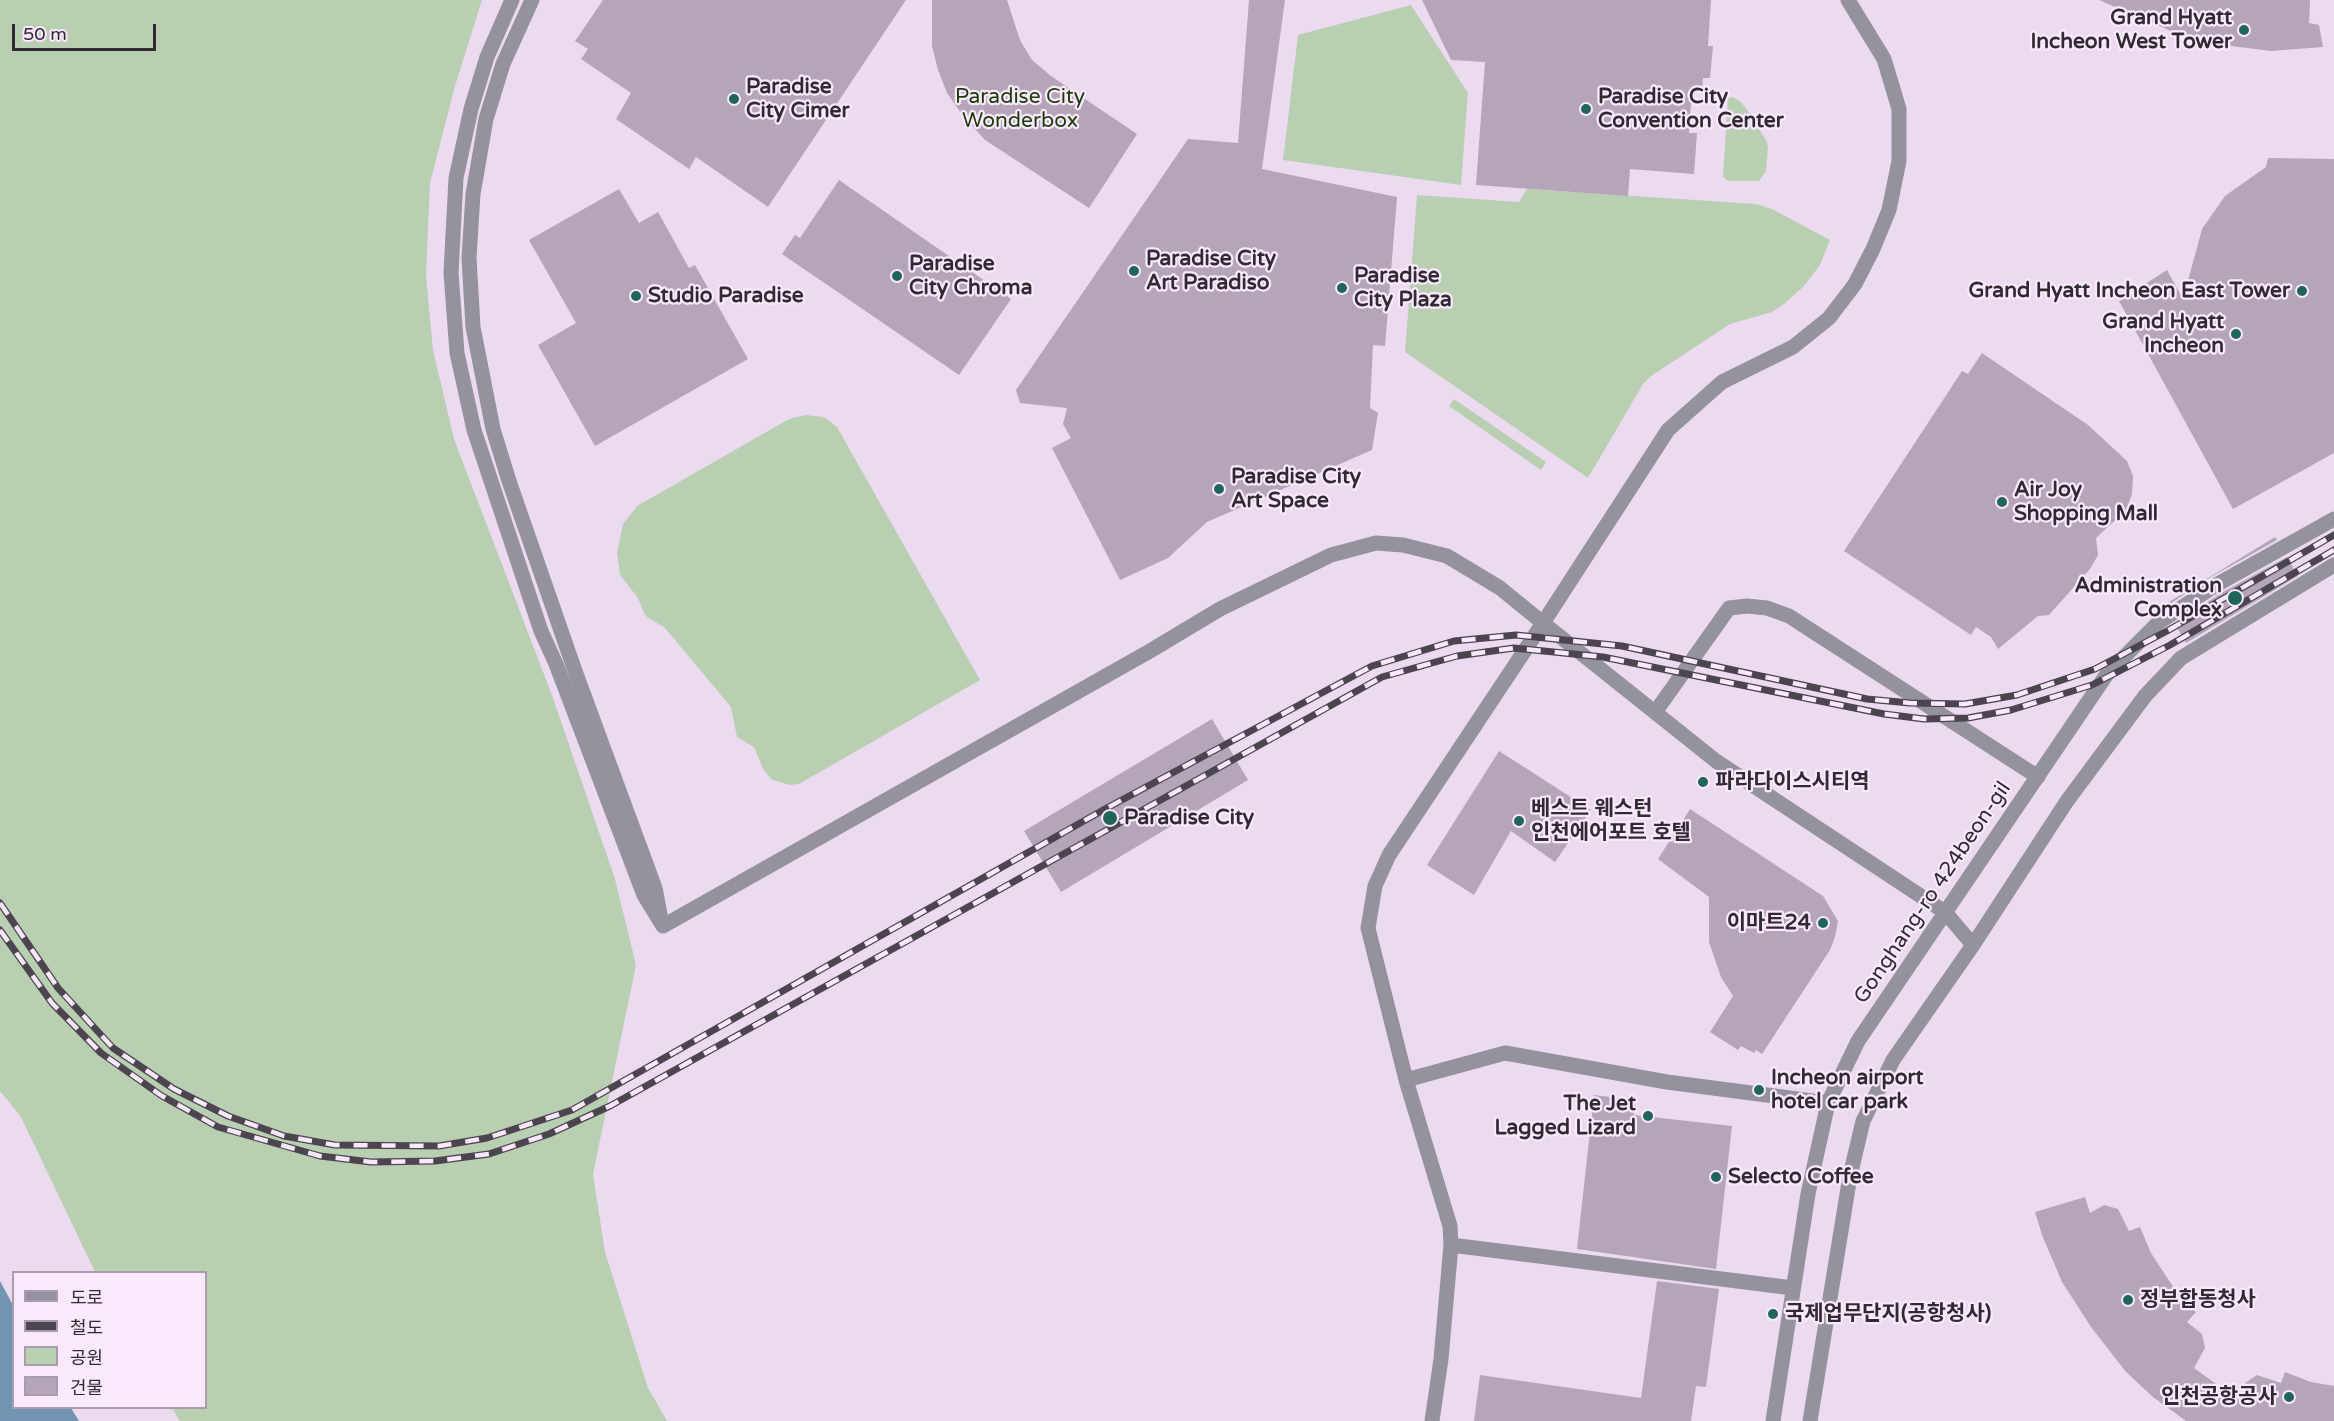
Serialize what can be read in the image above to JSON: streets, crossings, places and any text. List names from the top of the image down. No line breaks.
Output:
{"streets":{"street":["Gonghang-ro 424beon-gil"]},"parks":["Paradise City Wonderbox"],"places":["Grand Hyatt Incheon West Tower","Paradise City Cimer","Paradise City Convention Center","Paradise City Art Paradiso","Paradise City Chroma","Paradise City Plaza","Grand Hyatt Incheon East Tower","Studio Paradise","Grand Hyatt Incheon","Paradise City Art Space","Air Joy Shopping Mall","Administration Complex","파라다이스시티역","Paradise City","베스트 웨스턴 인천에어포트 호텔","이마트24","Incheon airport hotel car park","The Jet Lagged Lizard","Selecto Coffee","정부합동청사","국제업무단지(공항청사)","인천공항공사"],"legend":["도로","철도","공원","건물"],"scale_bar":"50 m"}
